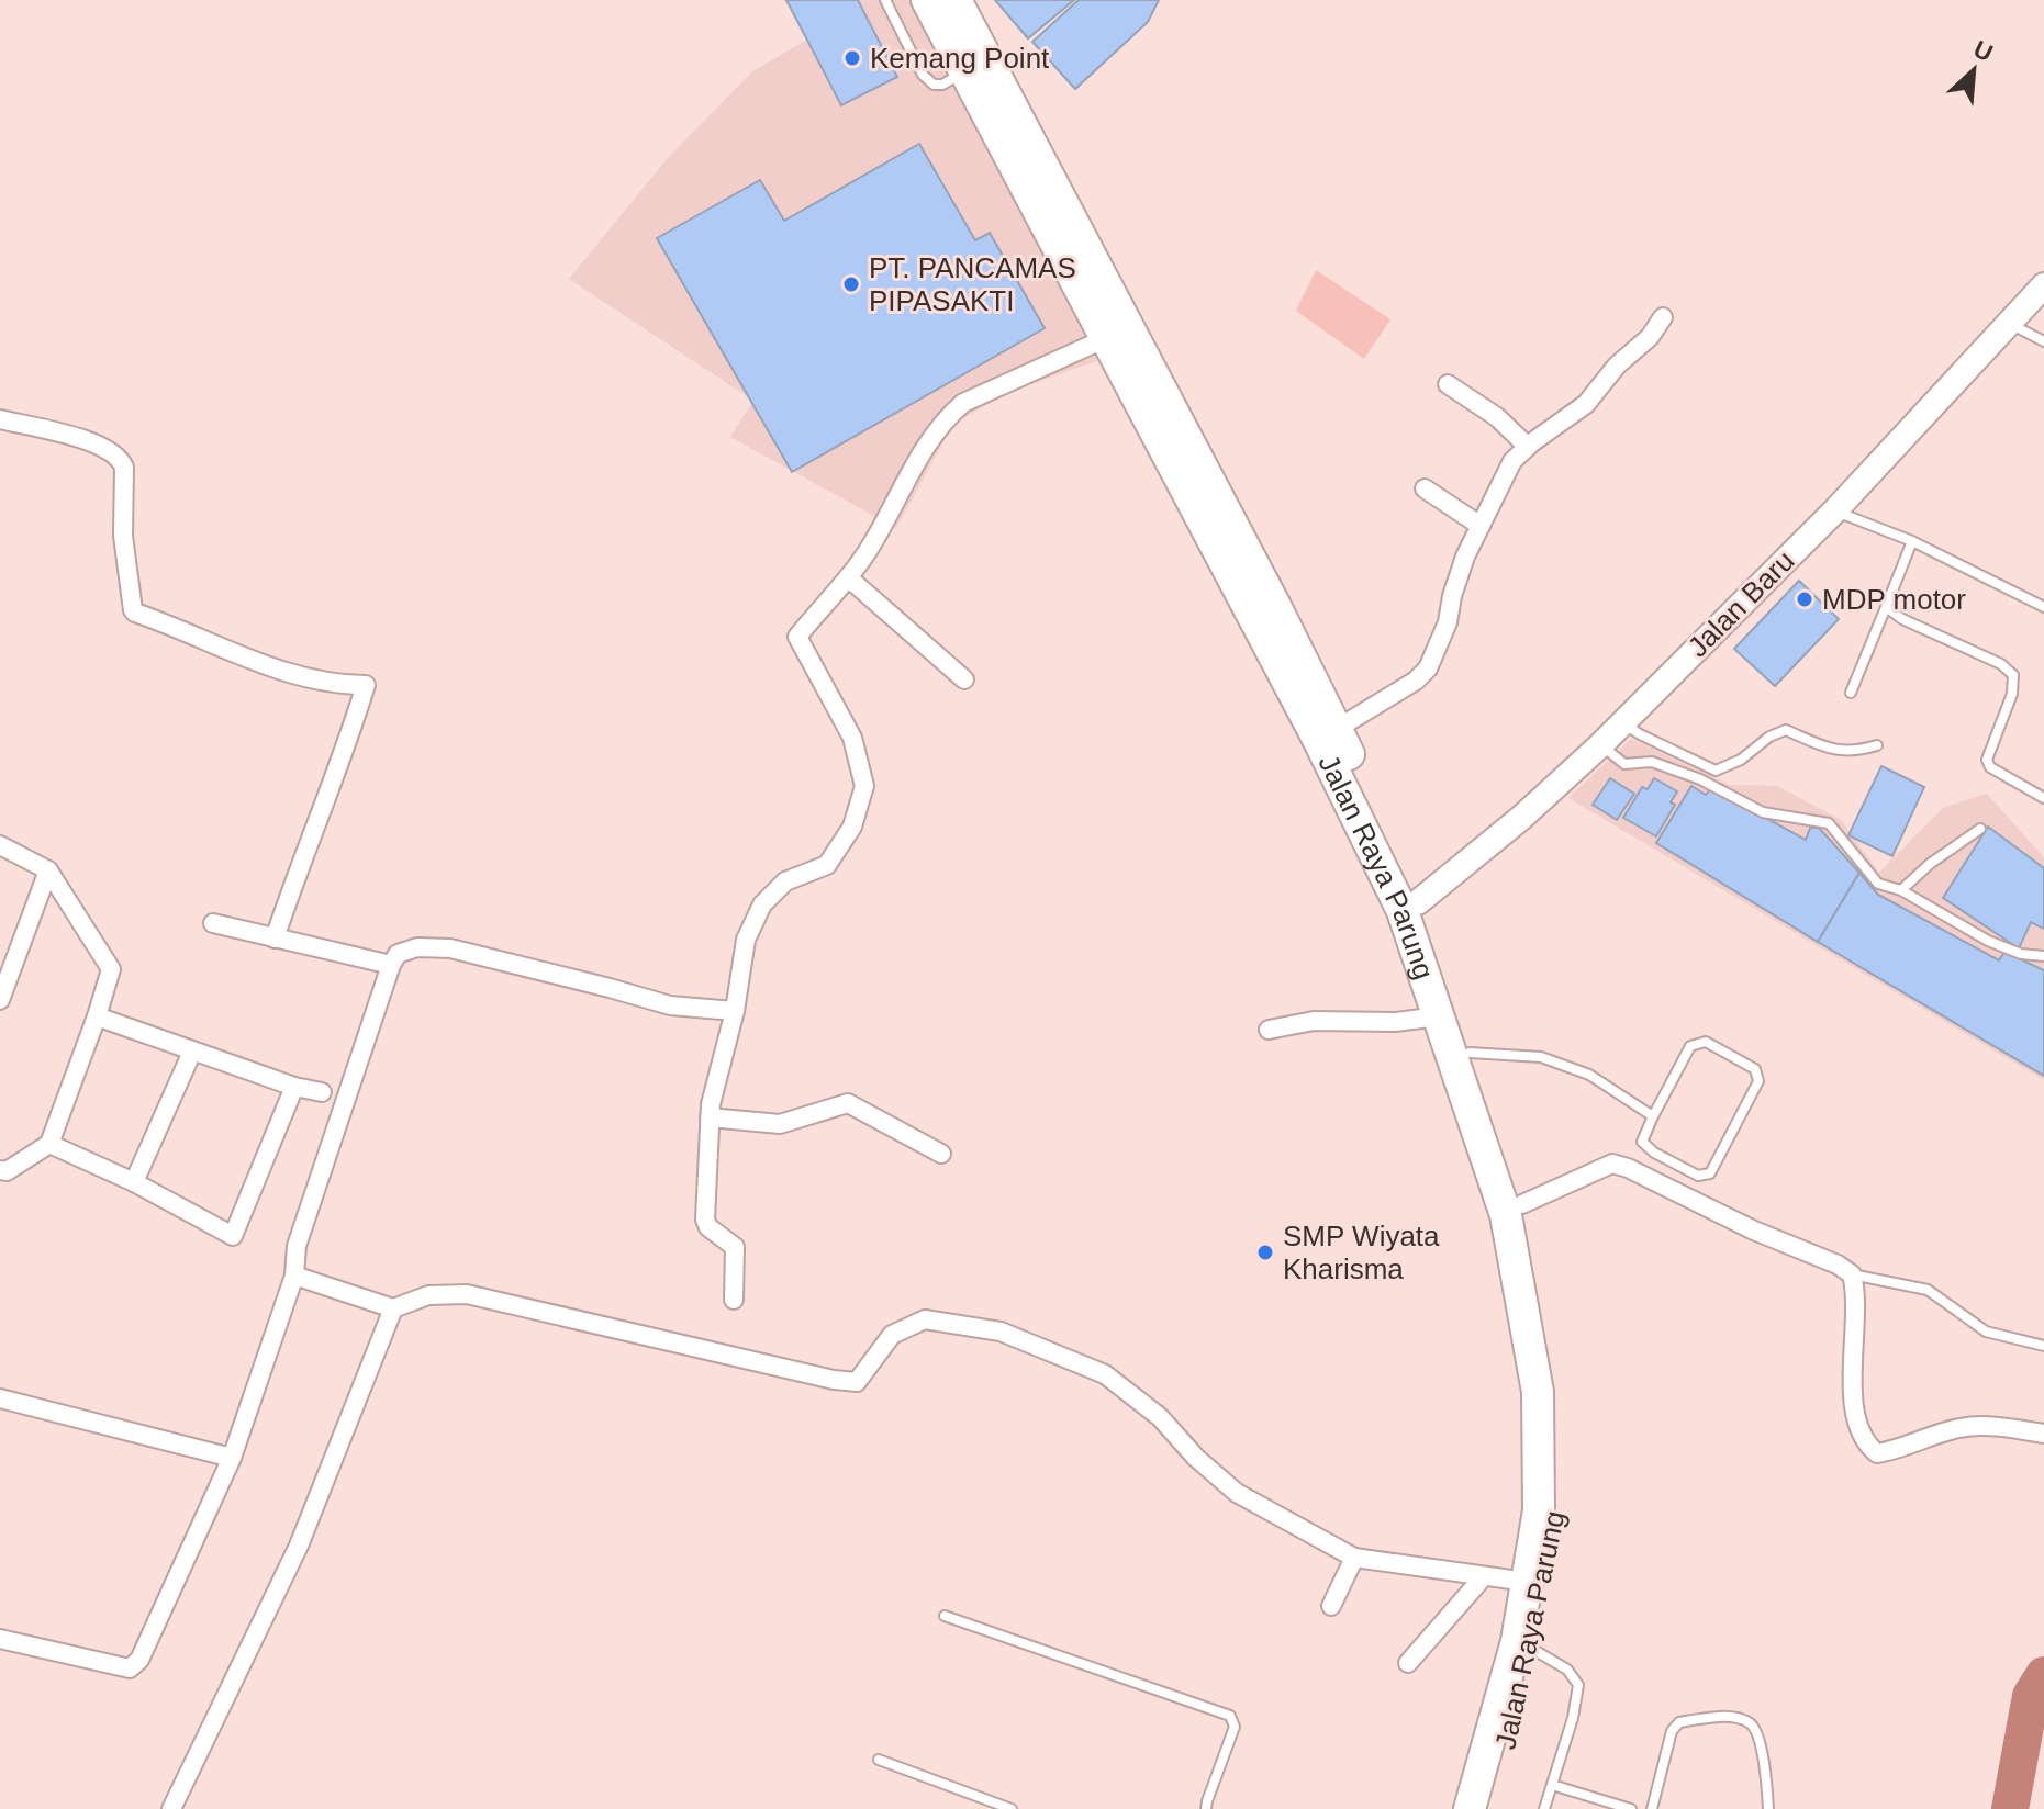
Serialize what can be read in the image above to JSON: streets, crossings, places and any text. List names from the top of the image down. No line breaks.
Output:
{"streets":{"highway":["Jalan Raya Parung"],"main road":["Jalan Baru"]},"crossings":[["Jalan Baru","Jalan Raya Parung"]],"places":["Kemang Point","PT. PANCAMAS PIPASAKTI","MDP motor","SMP Wiyata Kharisma"],"north":"top right"}
